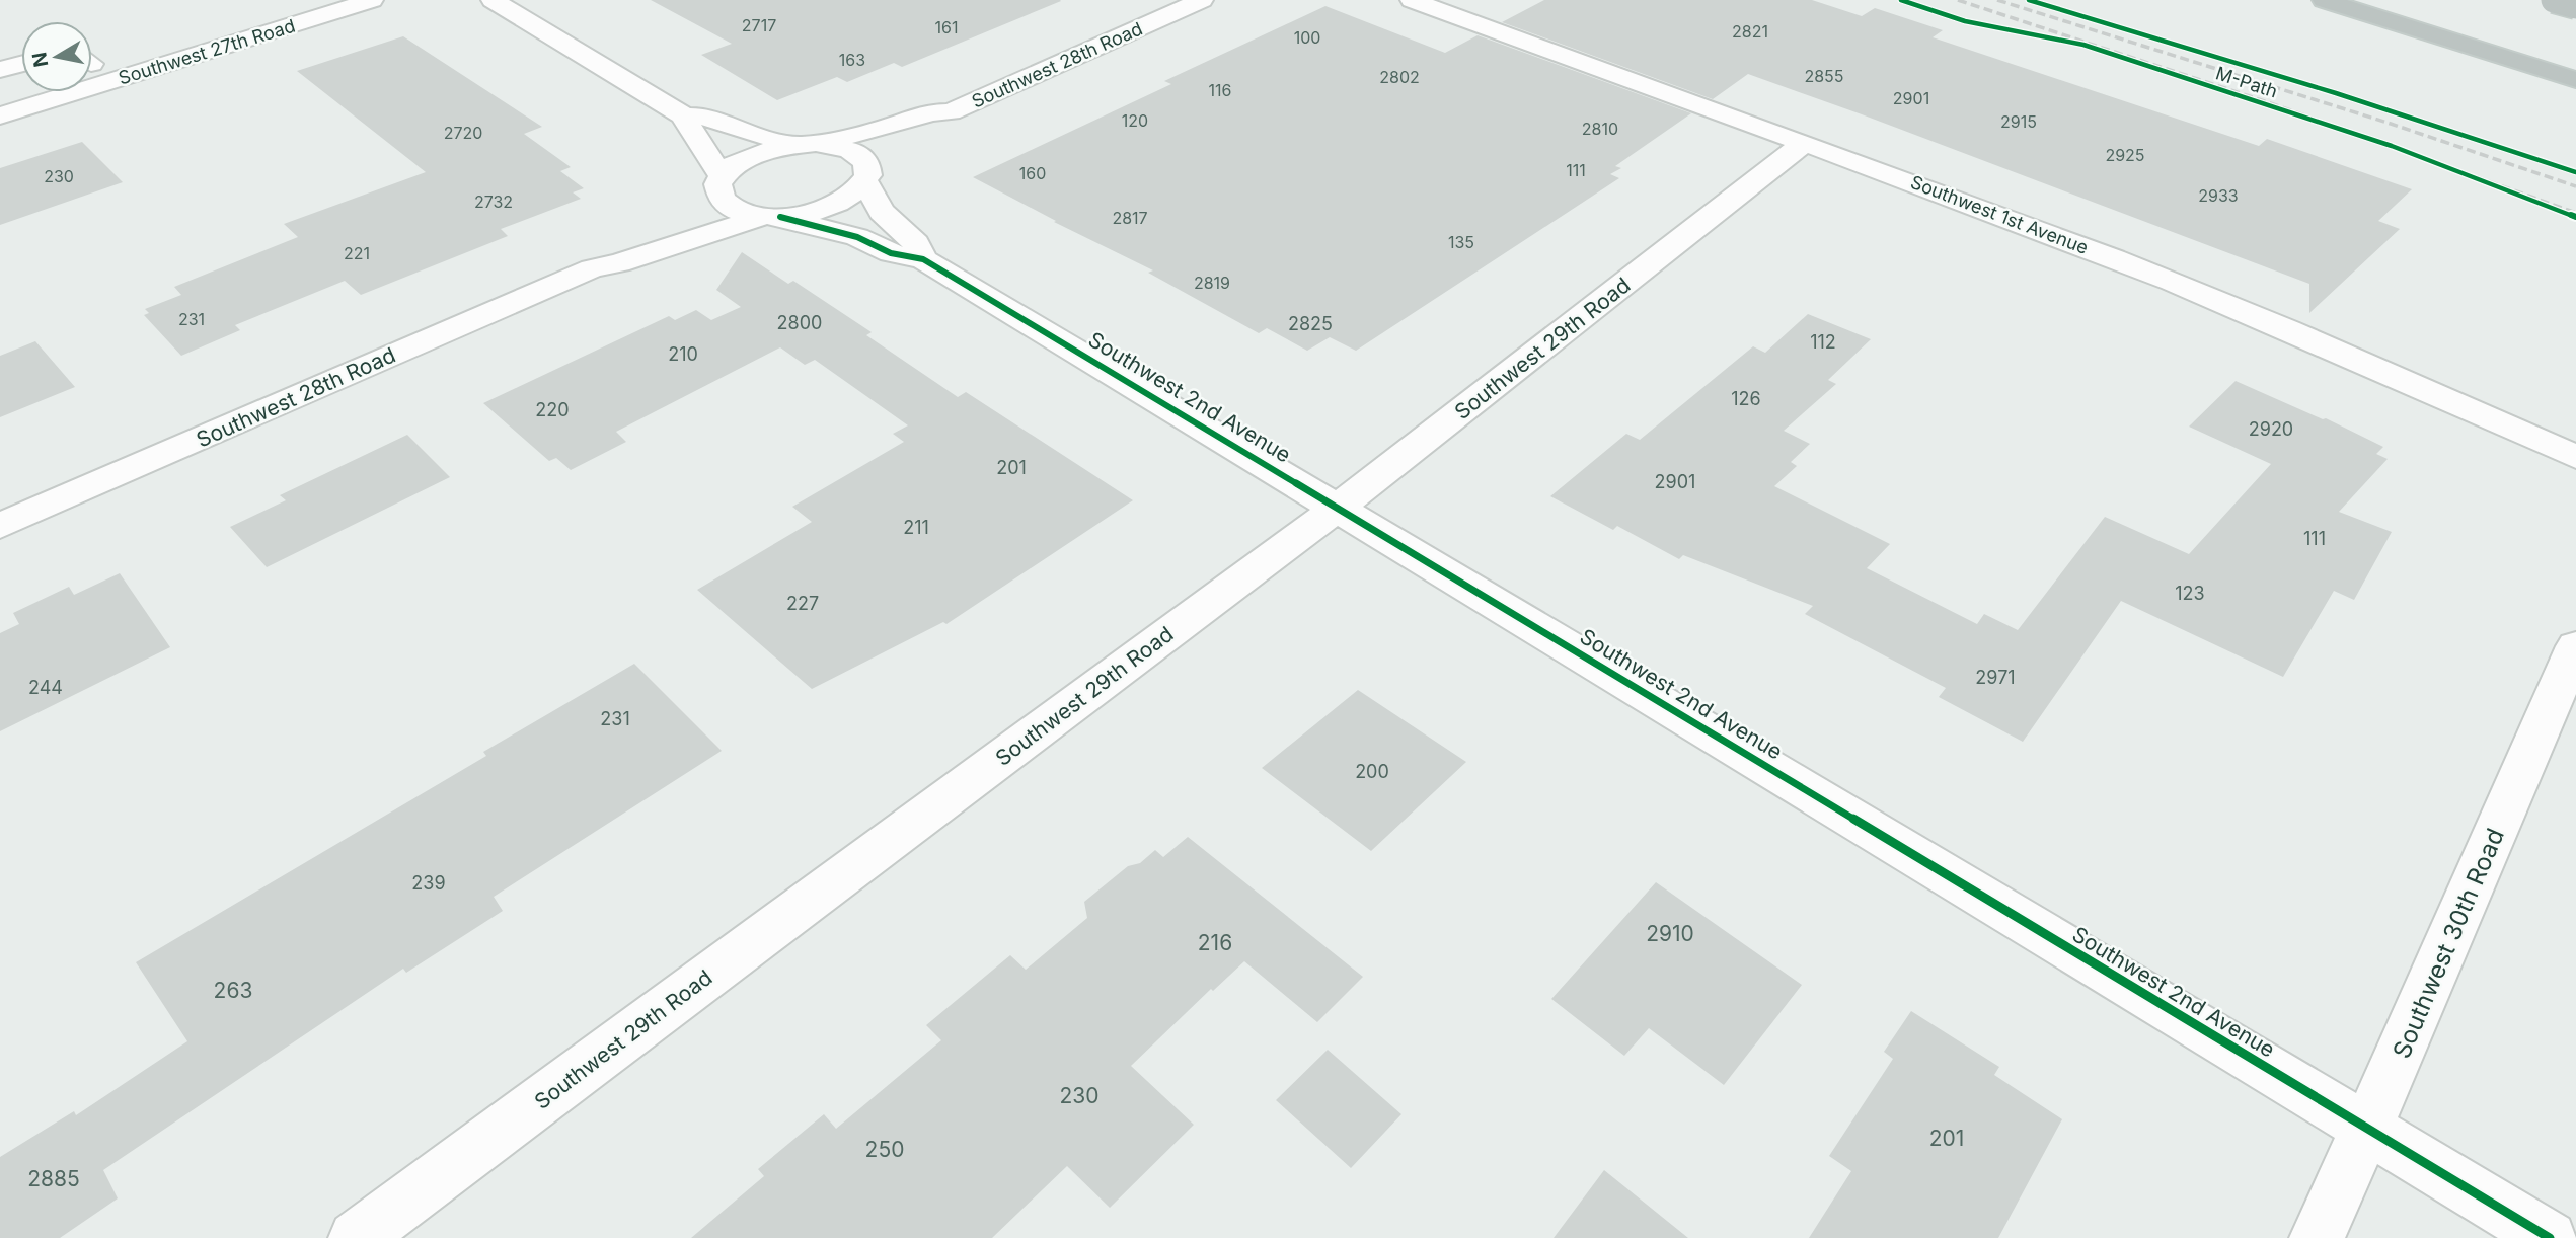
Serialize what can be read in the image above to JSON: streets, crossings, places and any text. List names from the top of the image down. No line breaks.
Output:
{"streets":{"street":["Southwest 27th Road","Southwest 28th Road","Southwest 1st Avenue","Southwest 29th Road","Southwest 2nd Avenue","Southwest 30th Road"],"cycle path":["M-Path"]},"crossings":[["Southwest 28th Road","Southwest 2nd Avenue"],["Southwest 1st Avenue","Southwest 29th Road"],["Southwest 29th Road","Southwest 2nd Avenue"],["Southwest 2nd Avenue","Southwest 30th Road"]],"house_numbers":["2717","161","2821","100","163","2855","2802","116","2901","120","2915","2810","2720","2925","111","160","230","2933","2732","2817","135","221","2819","231","2800","2825","112","210","126","220","2920","201","2901","211","111","123","227","2971","244","231","200","239","2910","216","263","230","201","250","2885"],"north":"left"}
